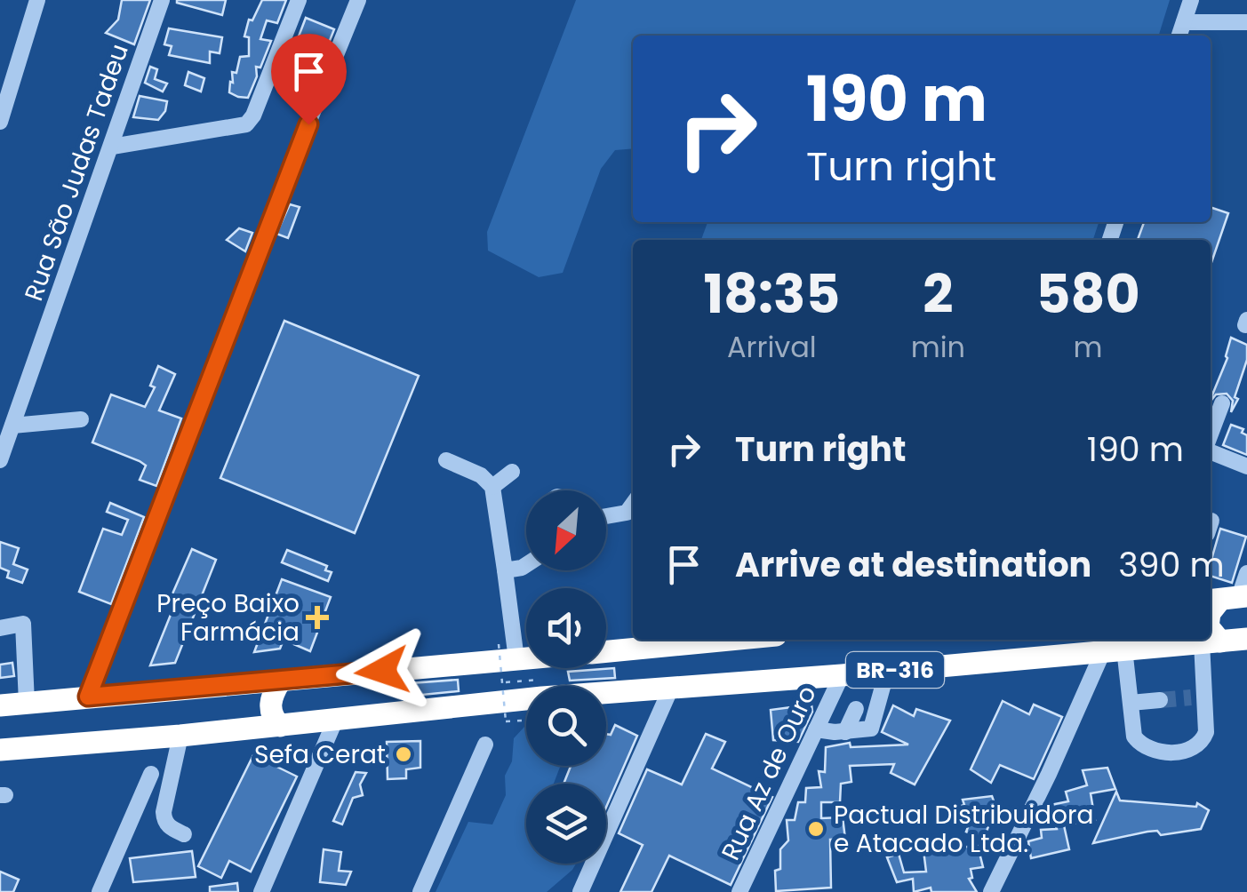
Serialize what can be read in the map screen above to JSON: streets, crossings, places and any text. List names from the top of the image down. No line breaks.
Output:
{"streets":{"highway":["BR-316"],"street":["Rua São Judas Tadeu","Rua Az de Ouro"]},"crossings":[["BR-316","Rua Az de Ouro"]],"places":{"health":["Preço Baixo Farmácia"],"other":["Sefa Cerat","Pactual Distribuidora e Atacado Ltda."]},"north":"bottom left","page":{"turn":["190 m","Turn right"],"eta":["18:35","Arrival","2","min","580","m"],"list":[{"name":"Turn right","value":"190 m"},{"name":"Arrive at destination","value":"390 m"}]}}
